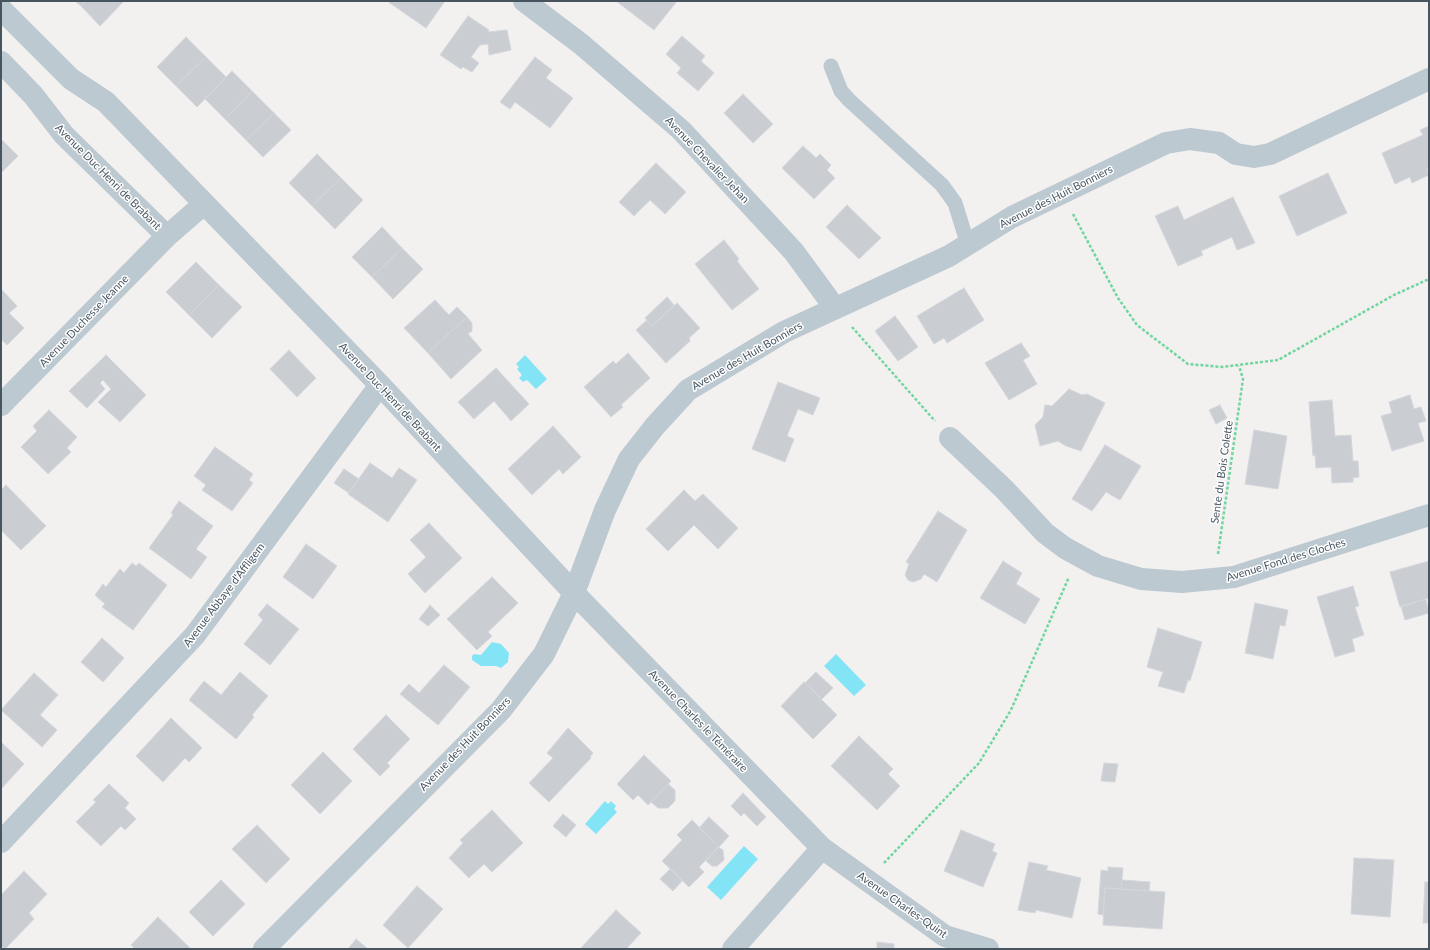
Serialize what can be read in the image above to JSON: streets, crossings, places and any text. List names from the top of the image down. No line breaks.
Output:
{"streets":{"street":["Avenue Chevalier Jehan","Avenue Duc Henri de Brabant","Avenue des Huit Bonniers","Avenue Duchesse Jeanne","Avenue Fond des Cloches","Avenue Abbaye d'Affligem","Avenue Charles le Téméraire","Avenue Charles-Quint"],"path":["Sente du Bois Colette"]},"crossings":[["Avenue Chevalier Jehan","Avenue des Huit Bonniers"],["Avenue Duc Henri de Brabant","Avenue des Huit Bonniers"],["Avenue Duc Henri de Brabant","Avenue Duchesse Jeanne"],["Avenue Duc Henri de Brabant","Avenue Abbaye d'Affligem"],["Avenue Duc Henri de Brabant","Avenue Charles le Téméraire"],["Avenue des Huit Bonniers","Avenue Charles le Téméraire"],["Sente du Bois Colette","Avenue Fond des Cloches"],["Avenue Charles le Téméraire","Avenue Charles-Quint"]]}
